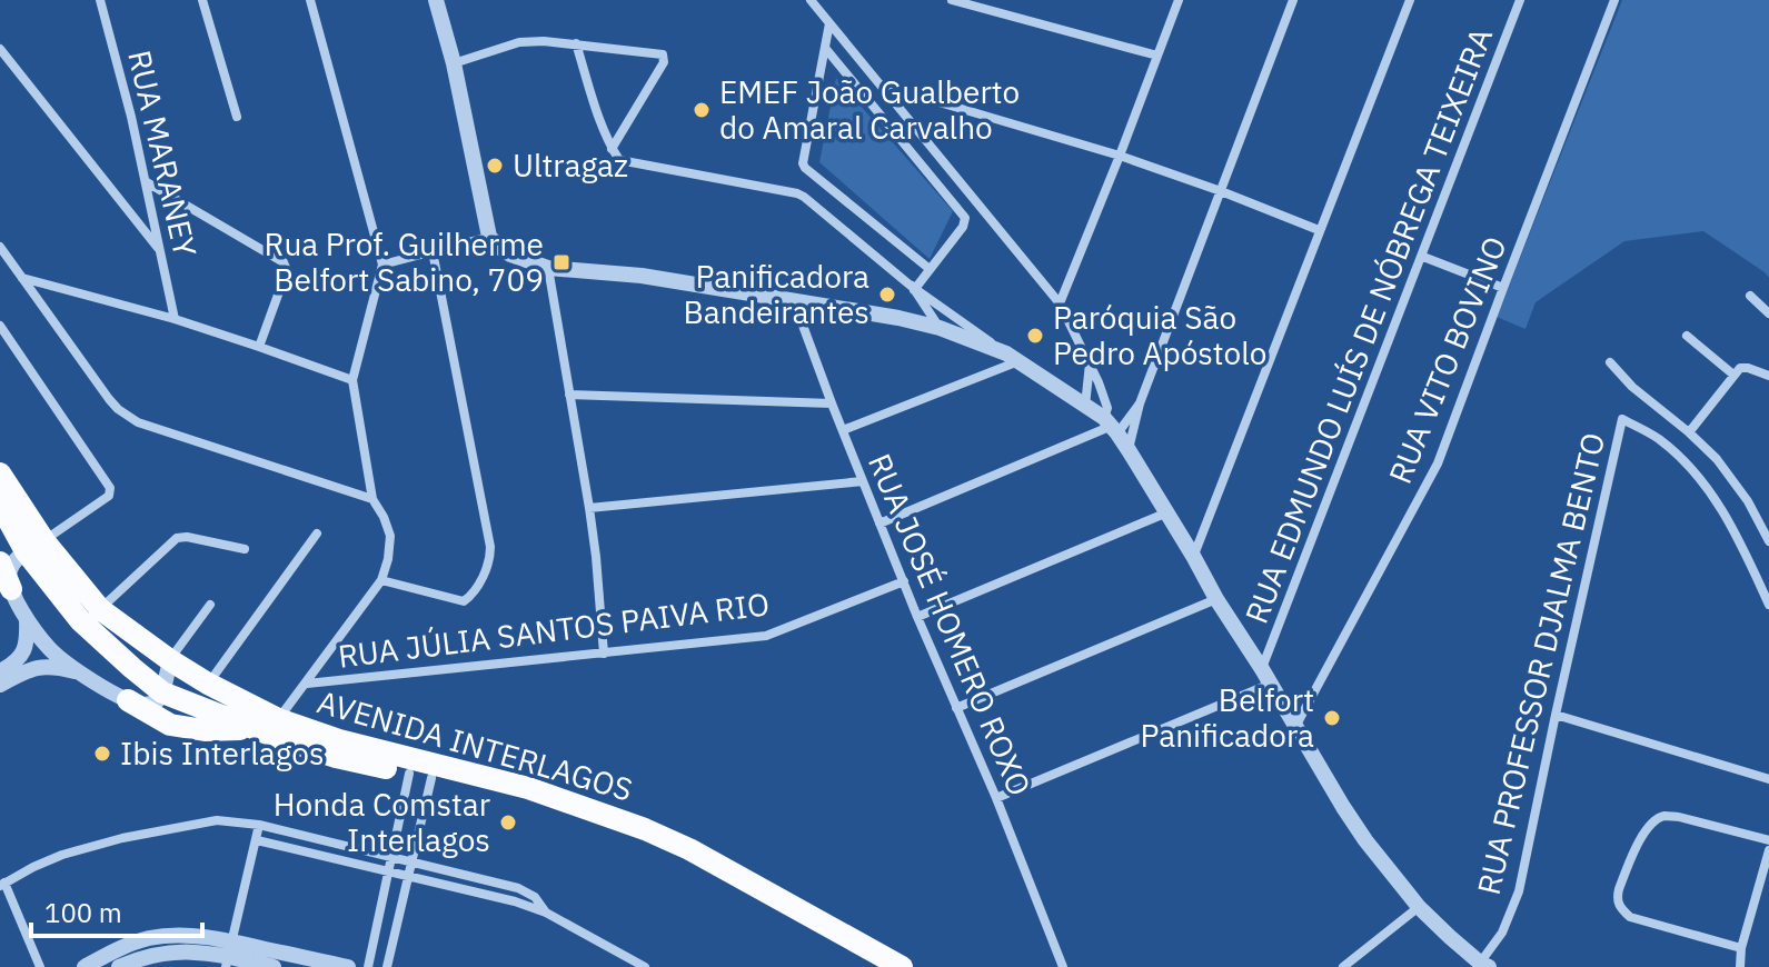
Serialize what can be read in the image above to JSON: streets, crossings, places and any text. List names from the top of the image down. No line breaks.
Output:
{"streets":{"main road":["AVENIDA INTERLAGOS"],"street":["RUA MARANEY","RUA EDMUNDO LUÍS DE NÓBREGA TEIXEIRA","RUA VITO BOVINO","RUA JOSÉ HOMERO ROXO","RUA JÚLIA SANTOS PAIVA RIO","RUA PROFESSOR DJALMA BENTO"]},"crossings":[["RUA JOSÉ HOMERO ROXO","RUA JÚLIA SANTOS PAIVA RIO"]],"places":{"other":["EMEF João Gualberto do Amaral Carvalho","Ultragaz","Panificadora Bandeirantes","Paróquia São Pedro Apóstolo","Belfort Panificadora","Ibis Interlagos","Honda Comstar Interlagos"],"transit":["Rua Prof. Guilherme Belfort Sabino, 709"]},"scale_bar":"100 m"}
